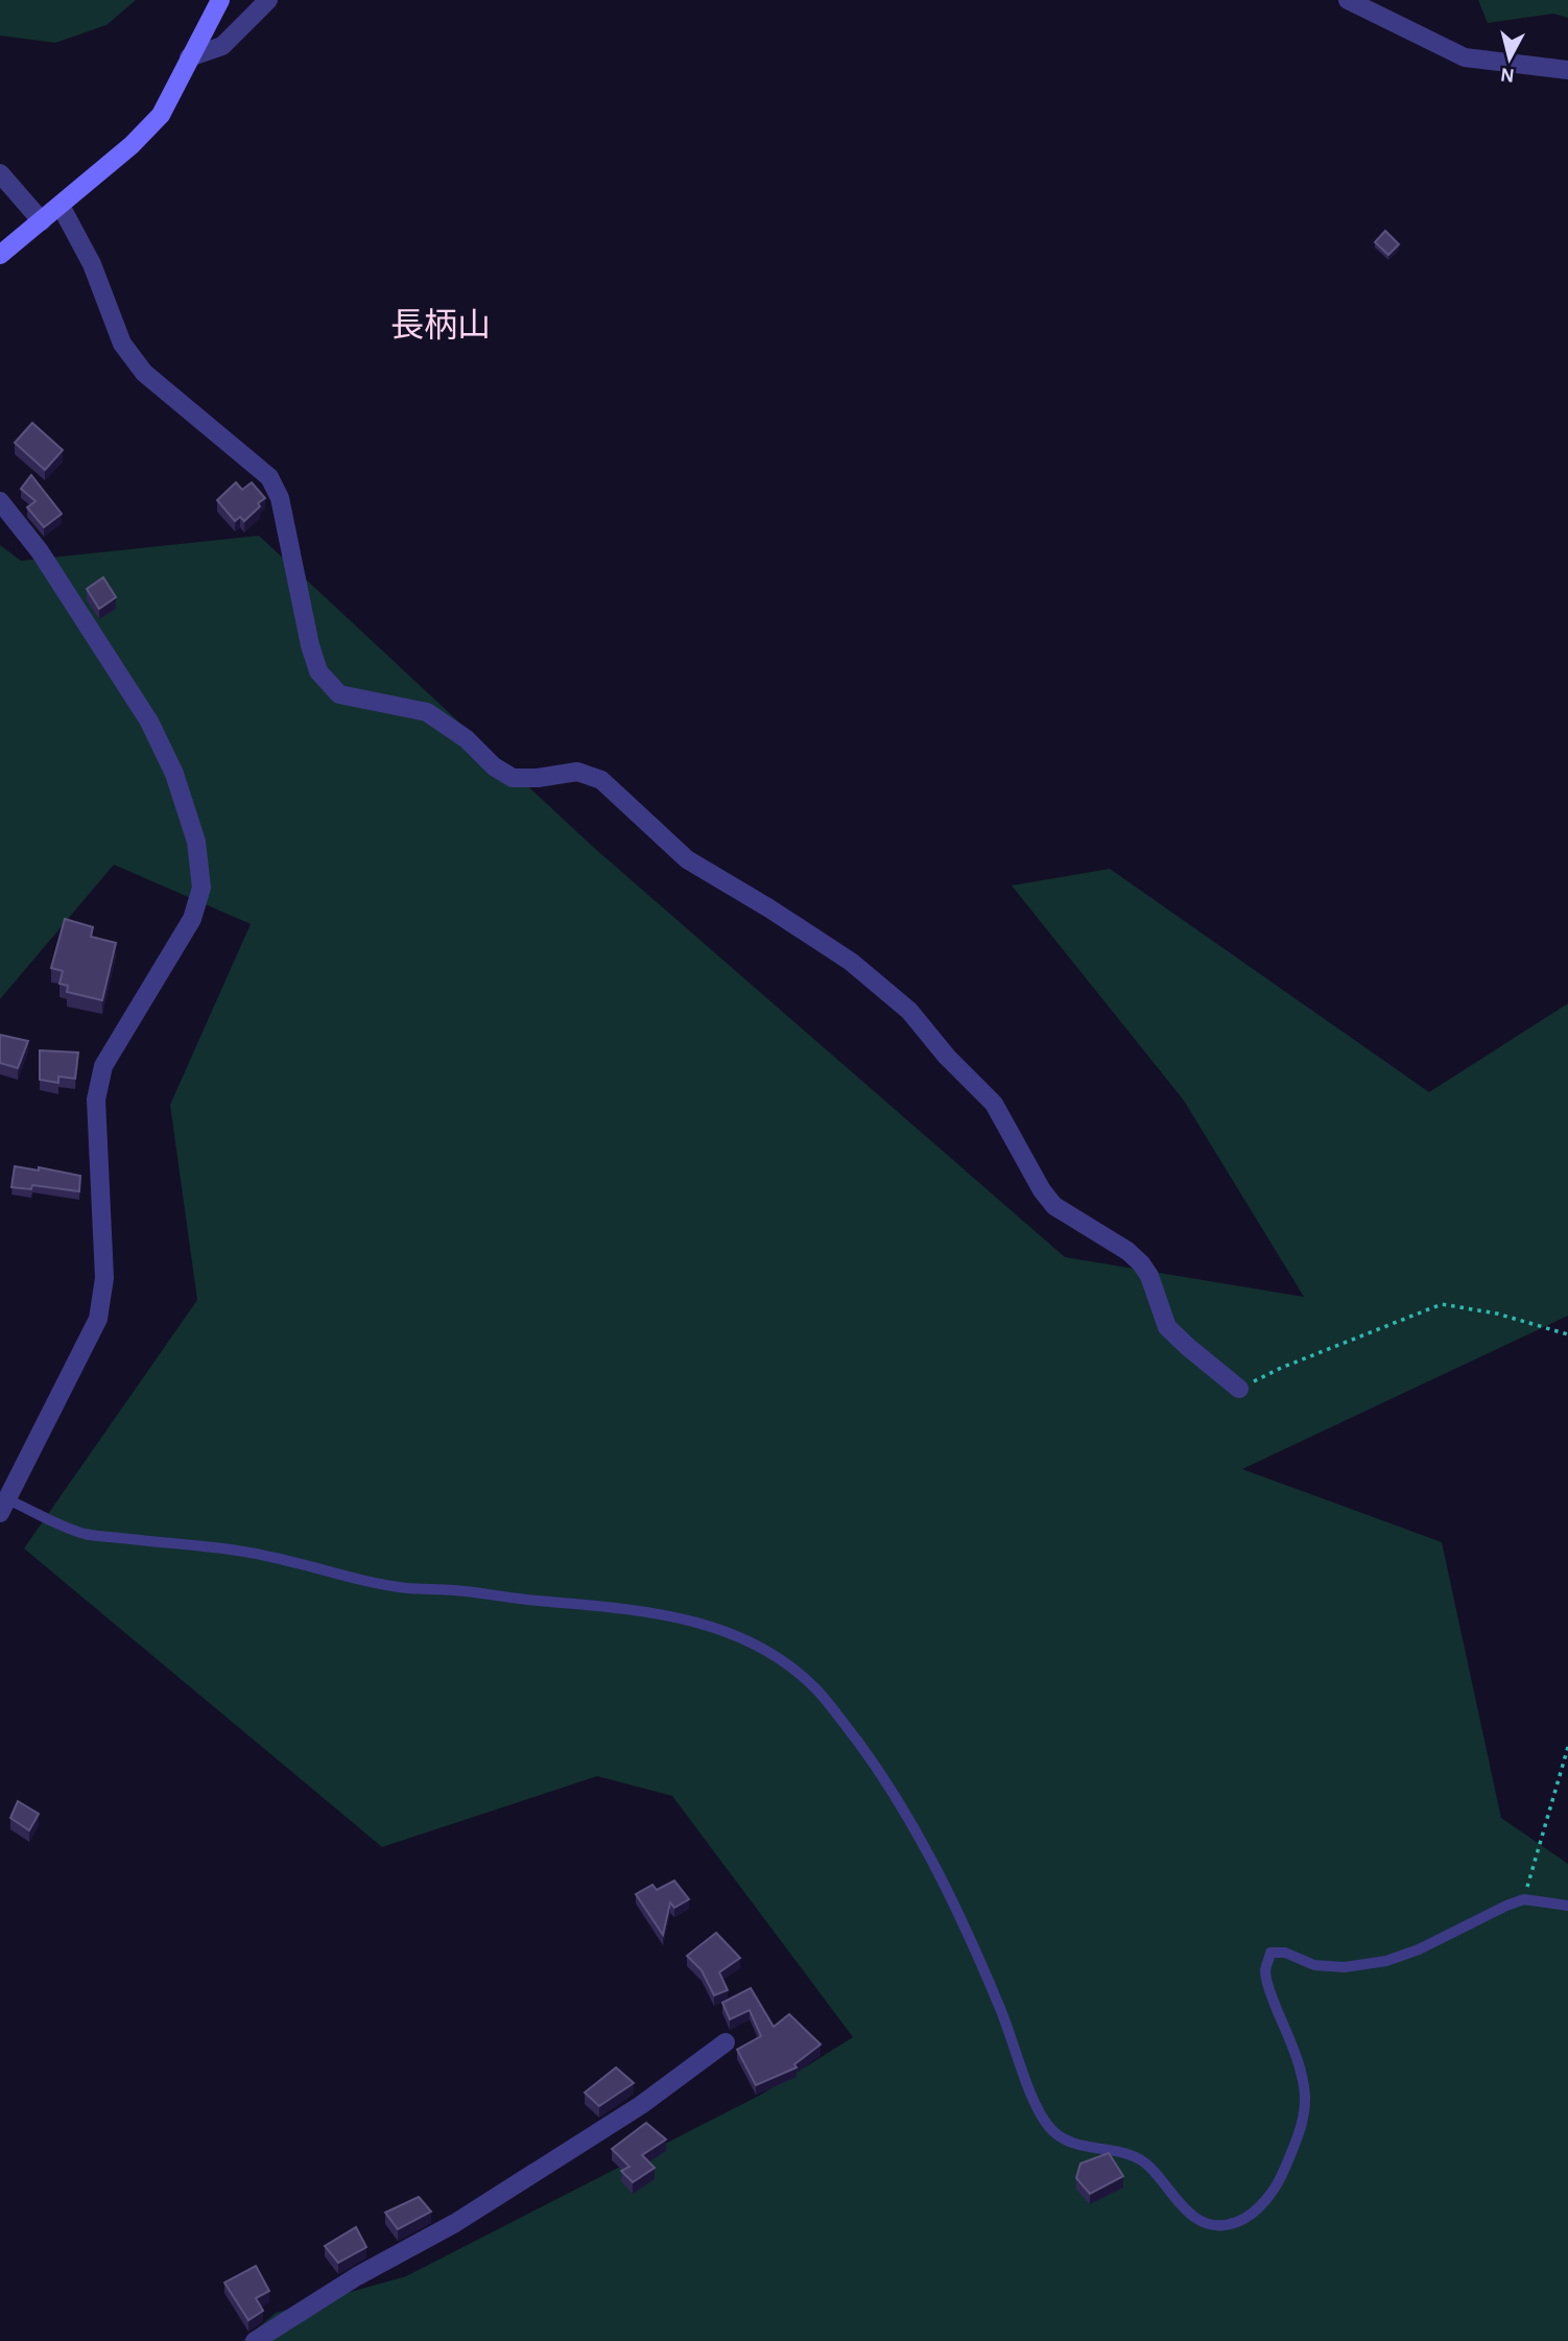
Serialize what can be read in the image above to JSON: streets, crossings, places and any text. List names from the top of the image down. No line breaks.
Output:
{"districts":["長柄山"],"north":"bottom"}
